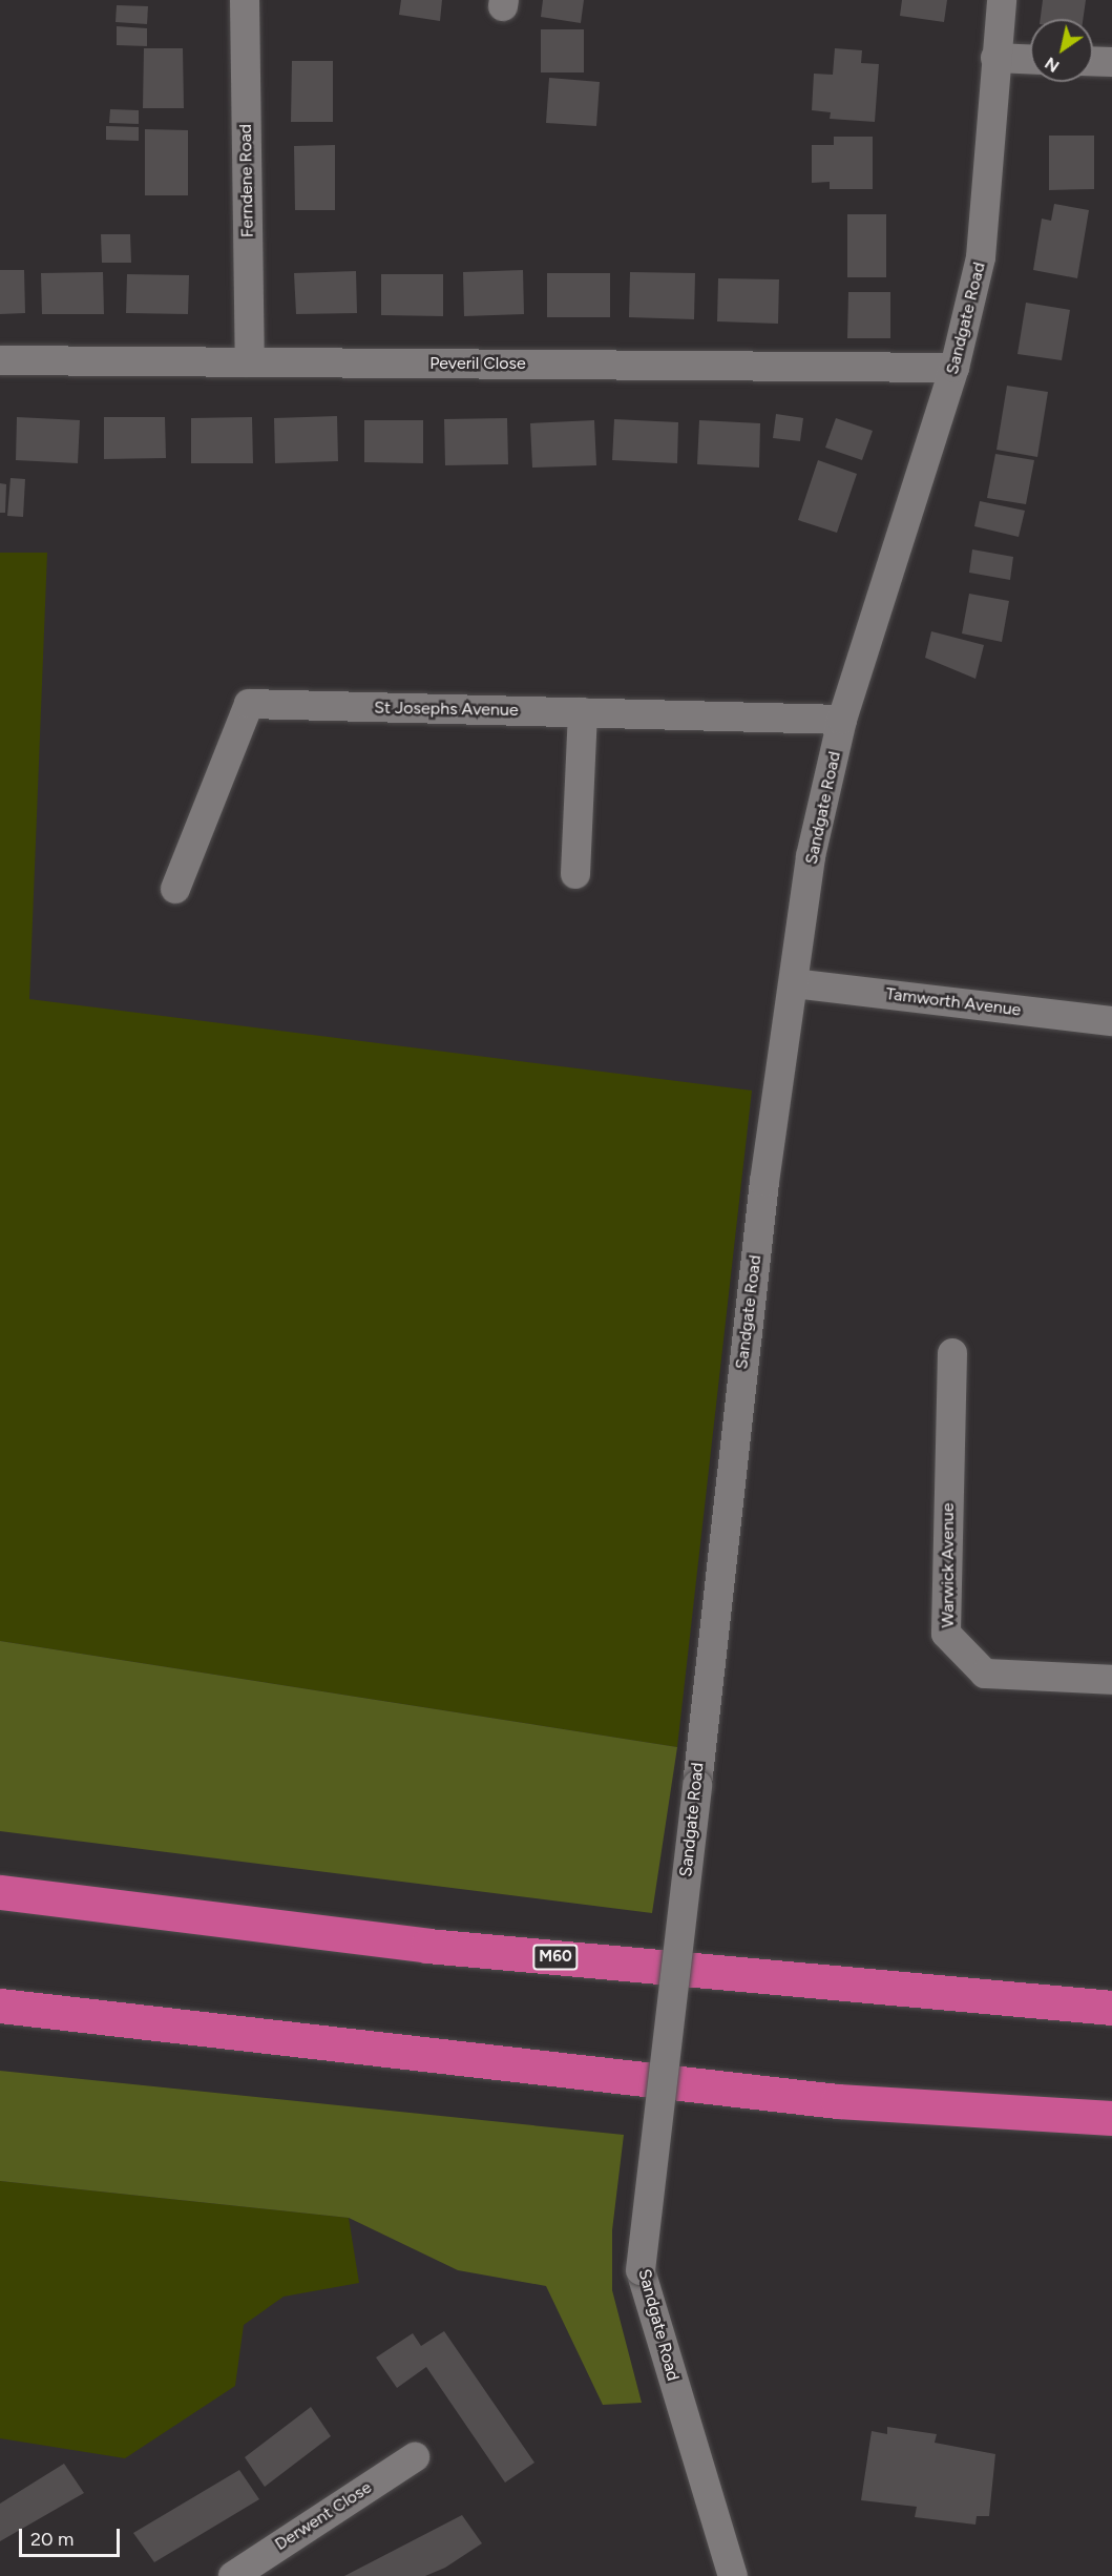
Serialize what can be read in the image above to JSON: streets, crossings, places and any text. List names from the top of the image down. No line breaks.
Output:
{"streets":{"highway":["M60"],"street":["Ferndene Road","Sandgate Road","Peveril Close","St Josephs Avenue","Tamworth Avenue","Warwick Avenue","Derwent Close"]},"crossings":[["Ferndene Road","Peveril Close"],["Sandgate Road","Peveril Close"],["Sandgate Road","St Josephs Avenue"],["Sandgate Road","Tamworth Avenue"]],"scale_bar":"20 m","north":"bottom left"}
